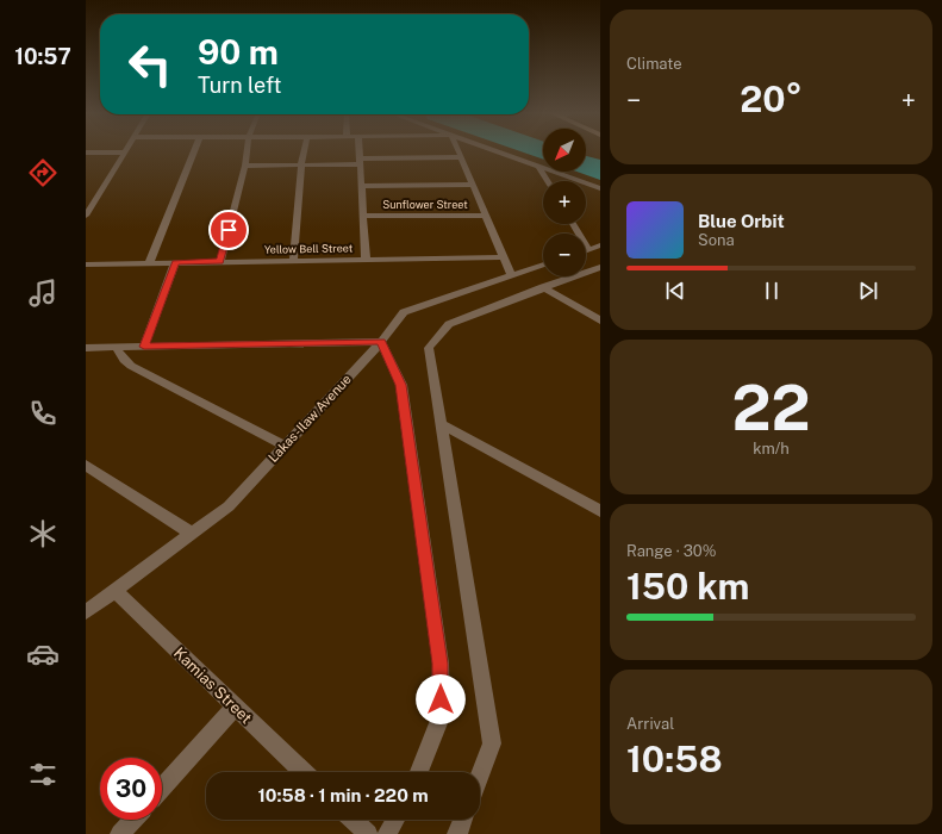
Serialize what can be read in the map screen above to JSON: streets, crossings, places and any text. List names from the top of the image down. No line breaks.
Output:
{"streets":{"street":["Sunflower Street","Yellow Bell Street","Lakas-Ilaw Avenue","Kamias Street"]},"crossings":[["Lakas-Ilaw Avenue","Kamias Street"]],"north":"bottom left","page":{"tabs":"10:57","tile":["Climate",["22","km/h"],["Range · 30%","150 km"],["Arrival","10:58"]],"turn":["90 m","Turn left"],"heat":["−","20°","+"],"map_buttons":["+","−"],"song":["Blue Orbit","Sona"],"limit":"30","trip":"10:58 · 1 min · 220 m"}}
